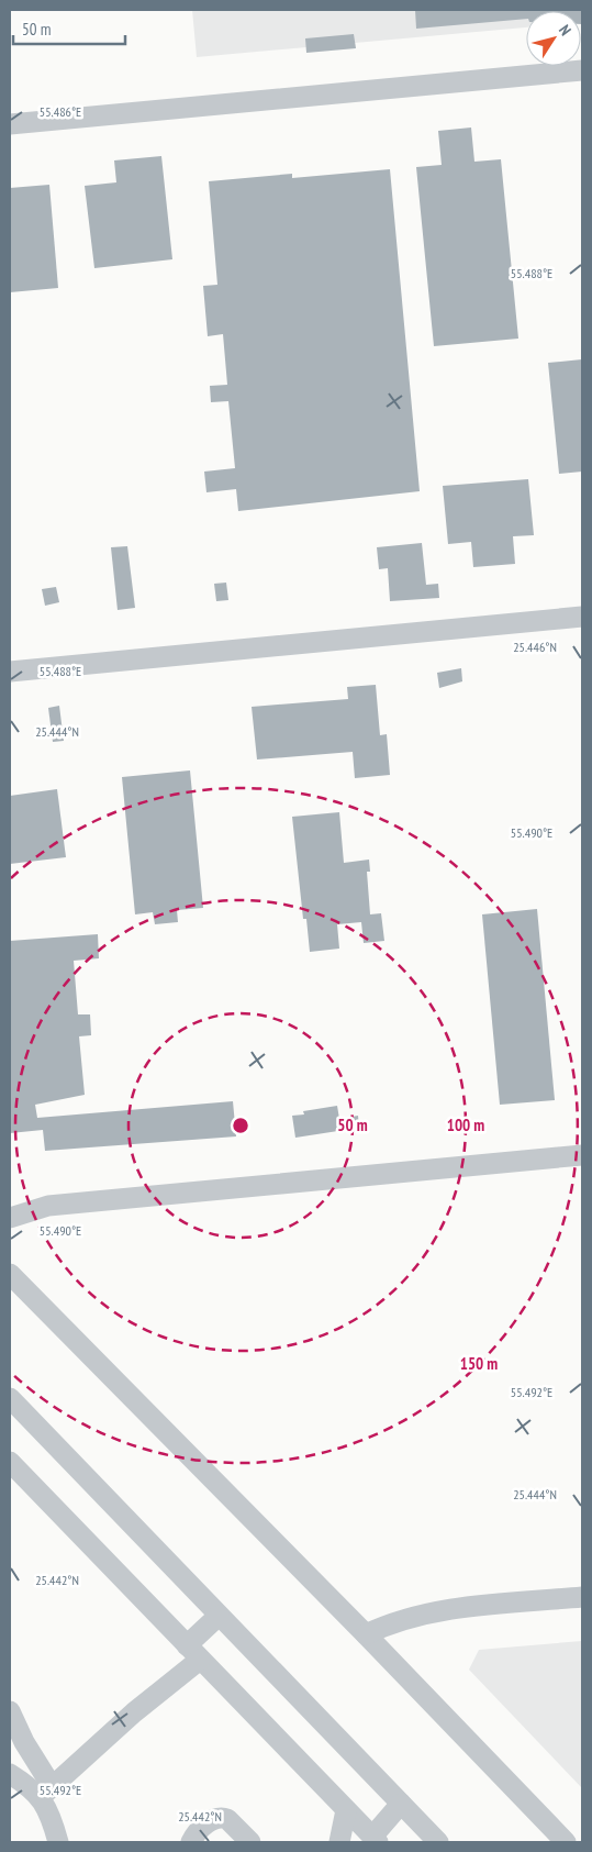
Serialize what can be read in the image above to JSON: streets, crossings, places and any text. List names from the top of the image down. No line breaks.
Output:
{"scale_bar":"50 m","north":"top right","coordinates":["55.486°E","55.488°E","25.446°N","25.444°N","55.490°E","55.492°E","25.442°N"],"rings":["50 m","100 m","150 m"]}
